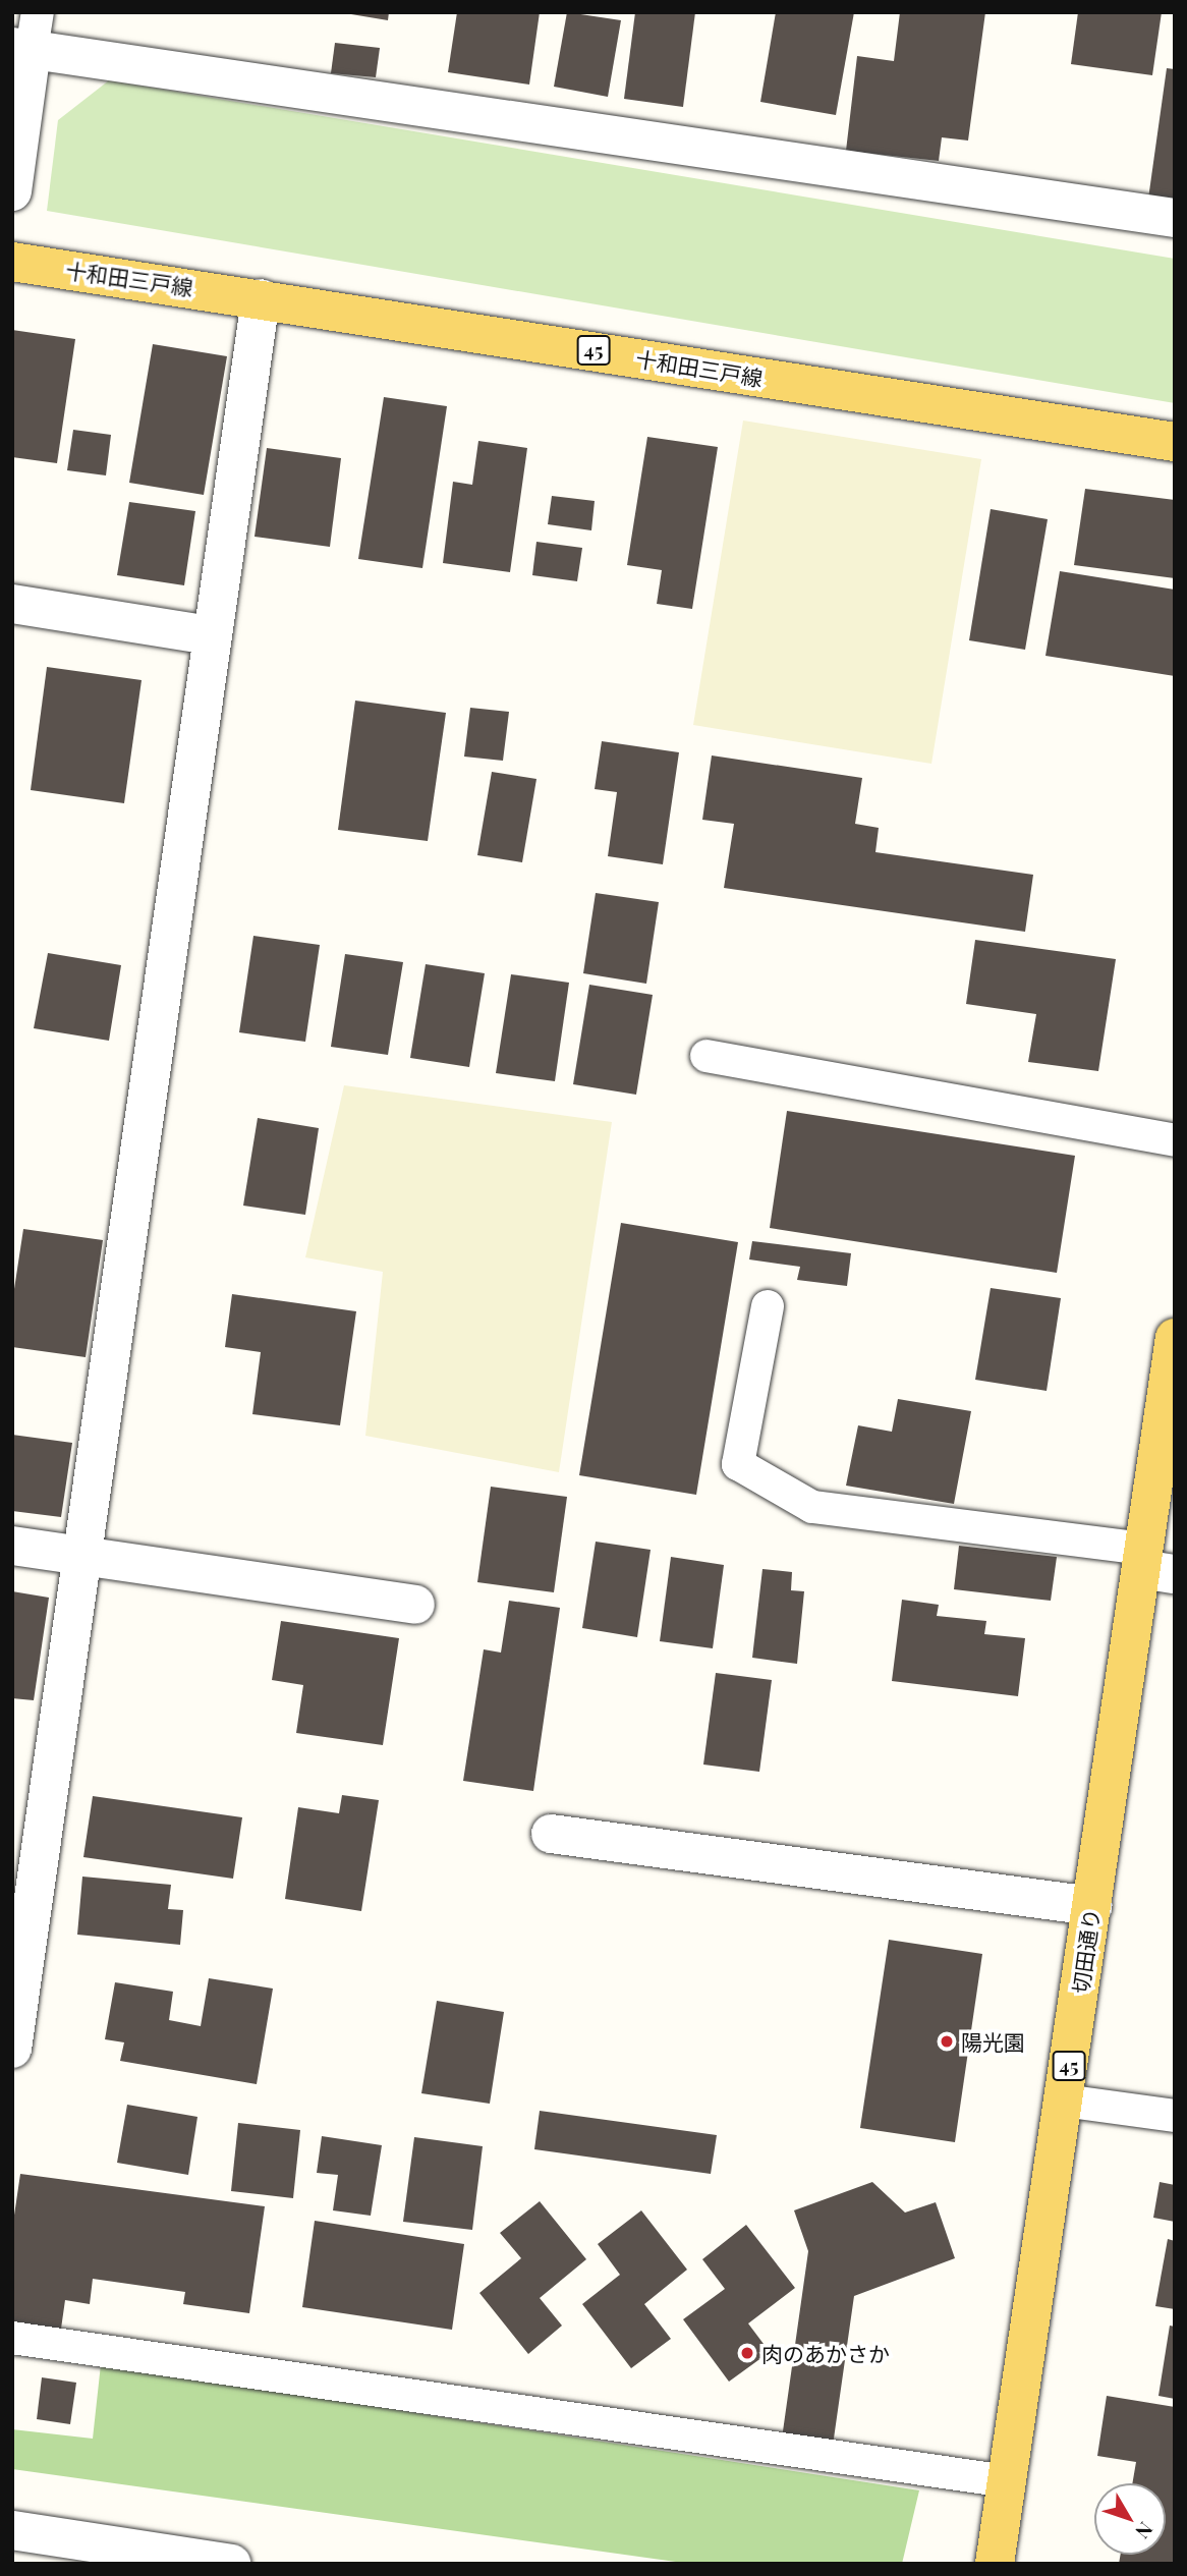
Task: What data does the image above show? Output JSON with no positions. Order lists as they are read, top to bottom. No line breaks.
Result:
{"streets":{"main road":["十和田三戸線","45","切田通り"]},"places":["陽光園","肉のあかさか"],"north":"bottom right"}
